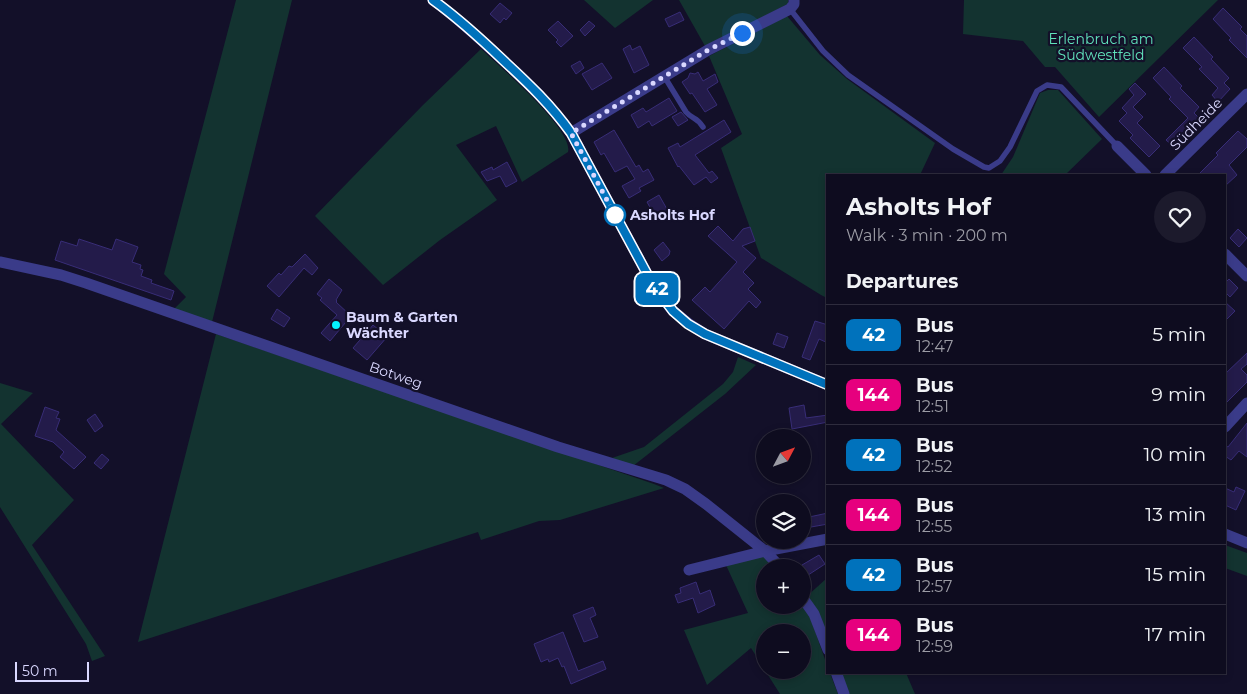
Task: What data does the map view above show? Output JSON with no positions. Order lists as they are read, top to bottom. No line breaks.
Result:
{"streets":{"street":["Südheide","Botweg"]},"parks":["Erlenbruch am Südwestfeld"],"places":["Asholts Hof","Baum & Garten Wächter"],"lines":["bus line 42"],"scale_bar":"50 m","north":"top right","page":{"on_map":"42","heading":[["Asholts Hof","Walk · 3 min · 200 m"],"Departures"],"list":[{"mark":"42","name":"Bus","note":"12:47","value":"5 min"},{"mark":"144","name":"Bus","note":"12:51","value":"9 min"},{"mark":"42","name":"Bus","note":"12:52","value":"10 min"},{"mark":"144","name":"Bus","note":"12:55","value":"13 min"},{"mark":"42","name":"Bus","note":"12:57","value":"15 min"},{"mark":"144","name":"Bus","note":"12:59","value":"17 min"}],"map_buttons":["+","−"],"scale":"50 m"}}
